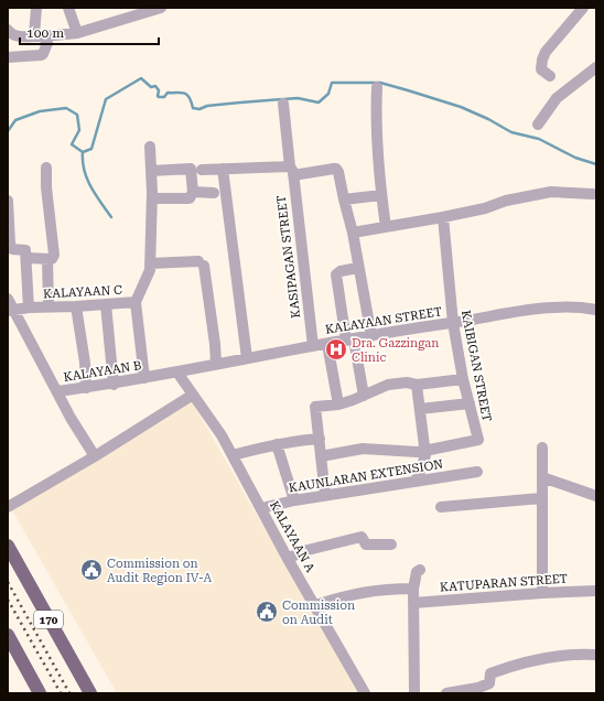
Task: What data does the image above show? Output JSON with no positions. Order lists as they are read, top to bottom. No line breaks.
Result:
{"streets":{"main road":["170"],"street":["KASIPAGAN STREET","KALAYAAN C","KALAYAAN STREET","KAIBIGAN STREET","KALAYAAN B","KAUNLARAN EXTENSION","KALAYAAN A","KATUPARAN STREET"]},"crossings":[["KASIPAGAN STREET","KALAYAAN STREET"],["KALAYAAN C","KALAYAAN B"],["KALAYAAN STREET","KAIBIGAN STREET"],["KALAYAAN STREET","KALAYAAN B"],["KALAYAAN STREET","KALAYAAN A"],["KALAYAAN B","KALAYAAN A"],["KAUNLARAN EXTENSION","KALAYAAN A"]],"places":{"hospital":["Dra. Gazzingan Clinic"],"public building":["Commission on Audit Region IV-A","Commission on Audit"]},"scale_bar":"100 m"}
